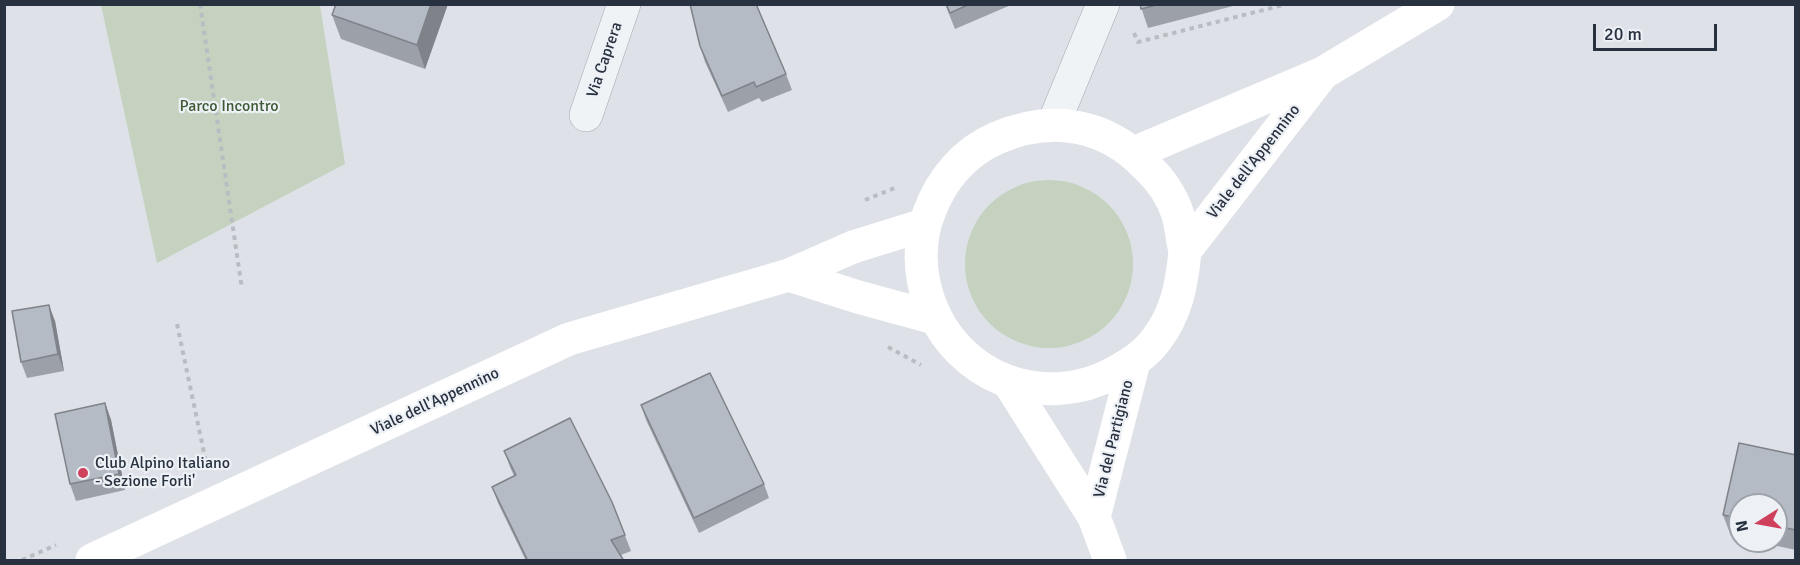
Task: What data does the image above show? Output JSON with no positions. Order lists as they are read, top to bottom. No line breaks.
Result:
{"streets":{"main road":["Viale dell'Appennino","Via del Partigiano"],"street":["Via Caprera"]},"parks":["Parco Incontro"],"places":["Club Alpino Italiano - Sezione Forli'"],"scale_bar":"20 m","north":"left"}
